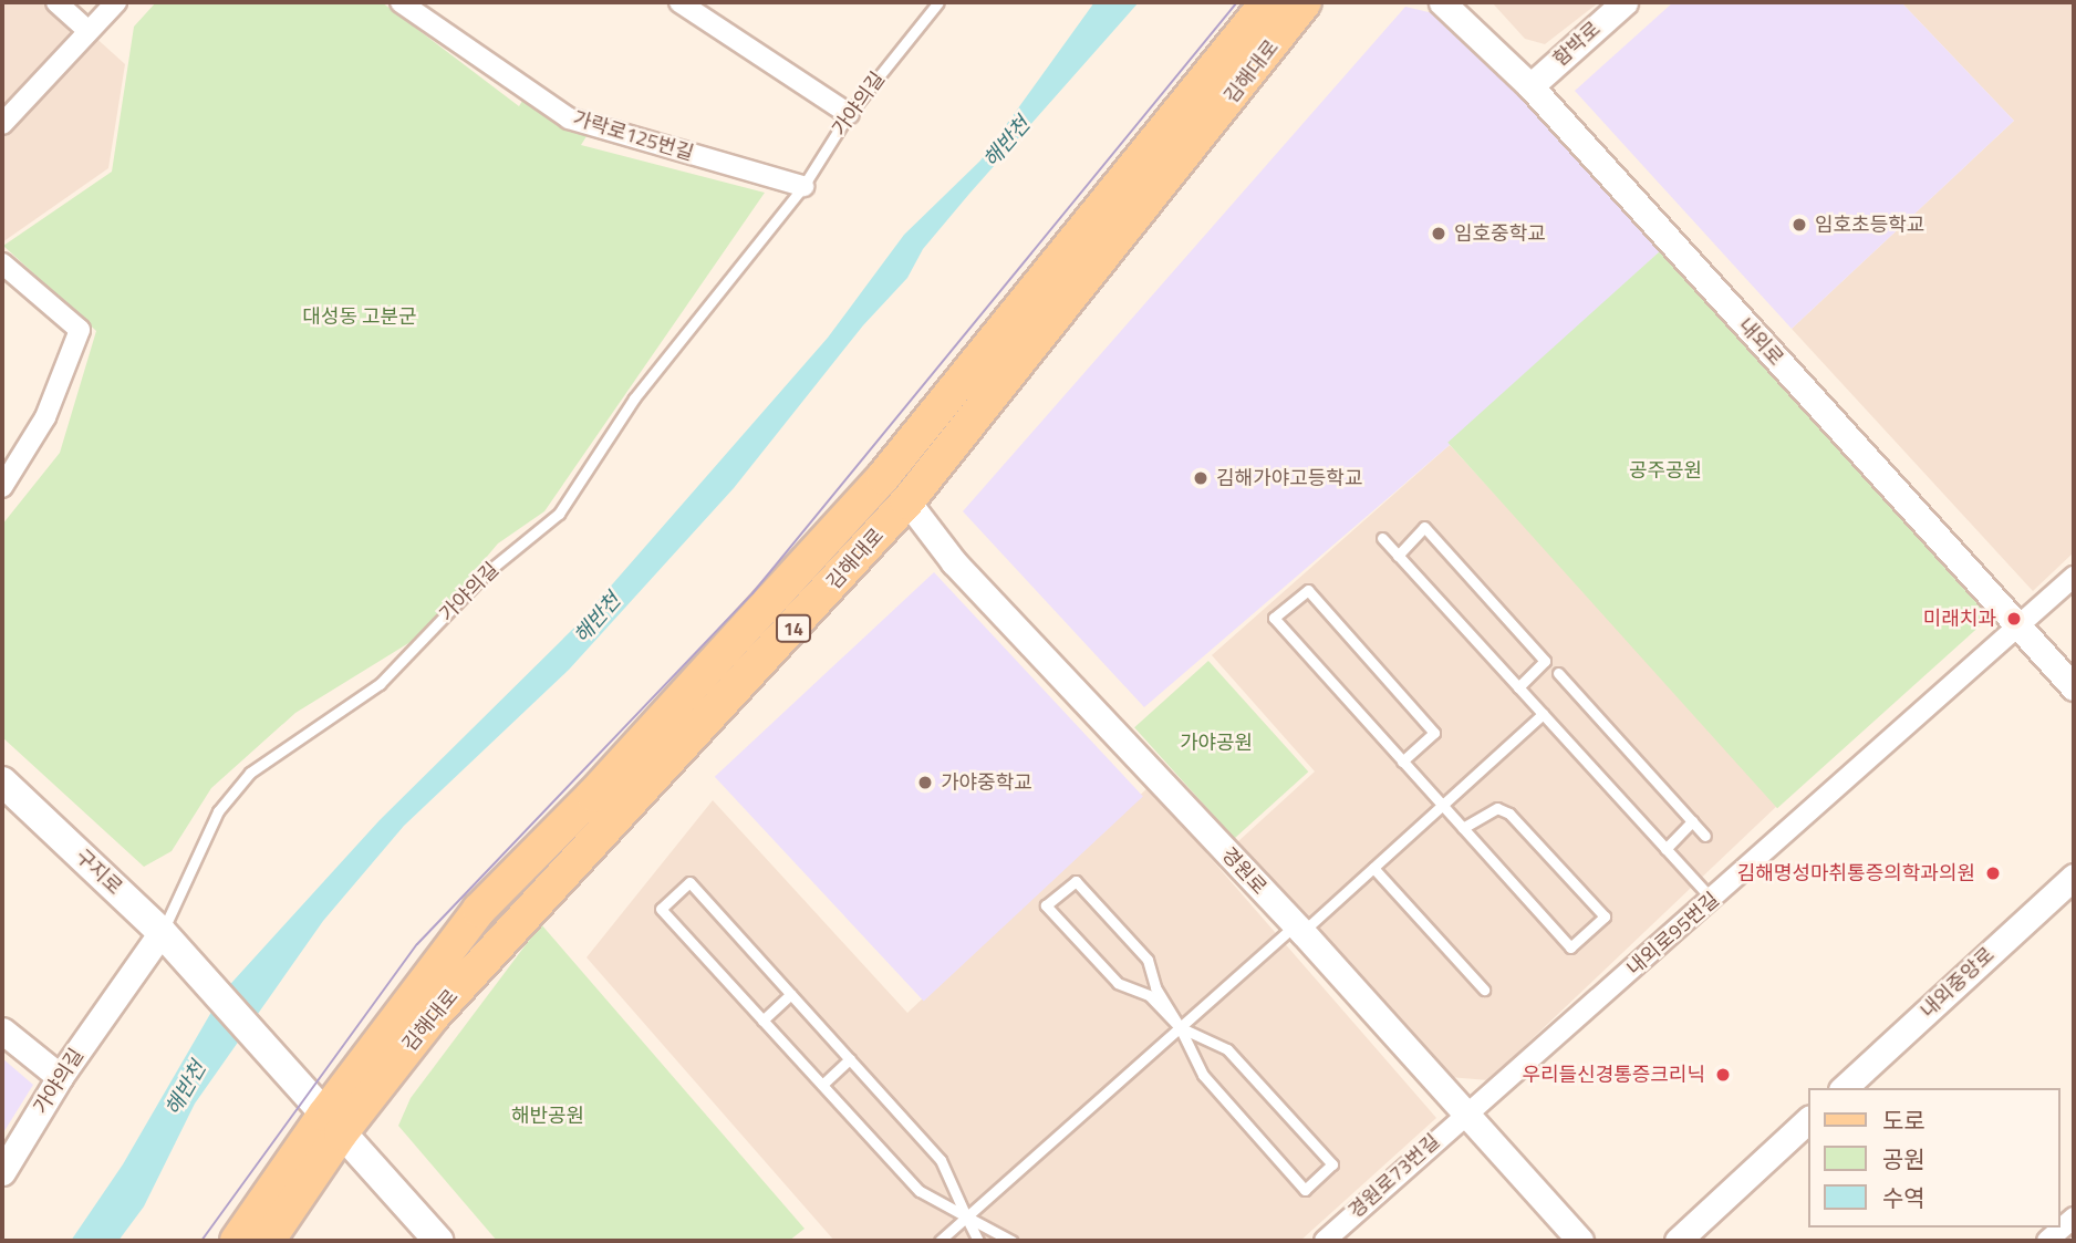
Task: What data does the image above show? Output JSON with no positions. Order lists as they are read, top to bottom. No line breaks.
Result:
{"streets":{"main road":["김해대로","14","구지로"],"street":["함박로","가야의길","가락로125번길","내외로","경원로","내외로95번길","내외중앙로","경원로73번길"]},"crossings":[["함박로","내외로"],["김해대로","경원로"],["김해대로","구지로"],["가야의길","가락로125번길"],["가야의길","구지로"],["내외로","내외로95번길"],["경원로","내외로95번길"],["경원로","경원로73번길"],["내외로95번길","경원로73번길"]],"water":["해반천"],"parks":["대성동 고분군","공주공원","가야공원","해반공원"],"places":["임호초등학교","임호중학교","김해가야고등학교","미래치과","가야중학교","김해명성마취통증의학과의원","우리들신경통증크리닉"],"legend":["도로","공원","수역"]}
